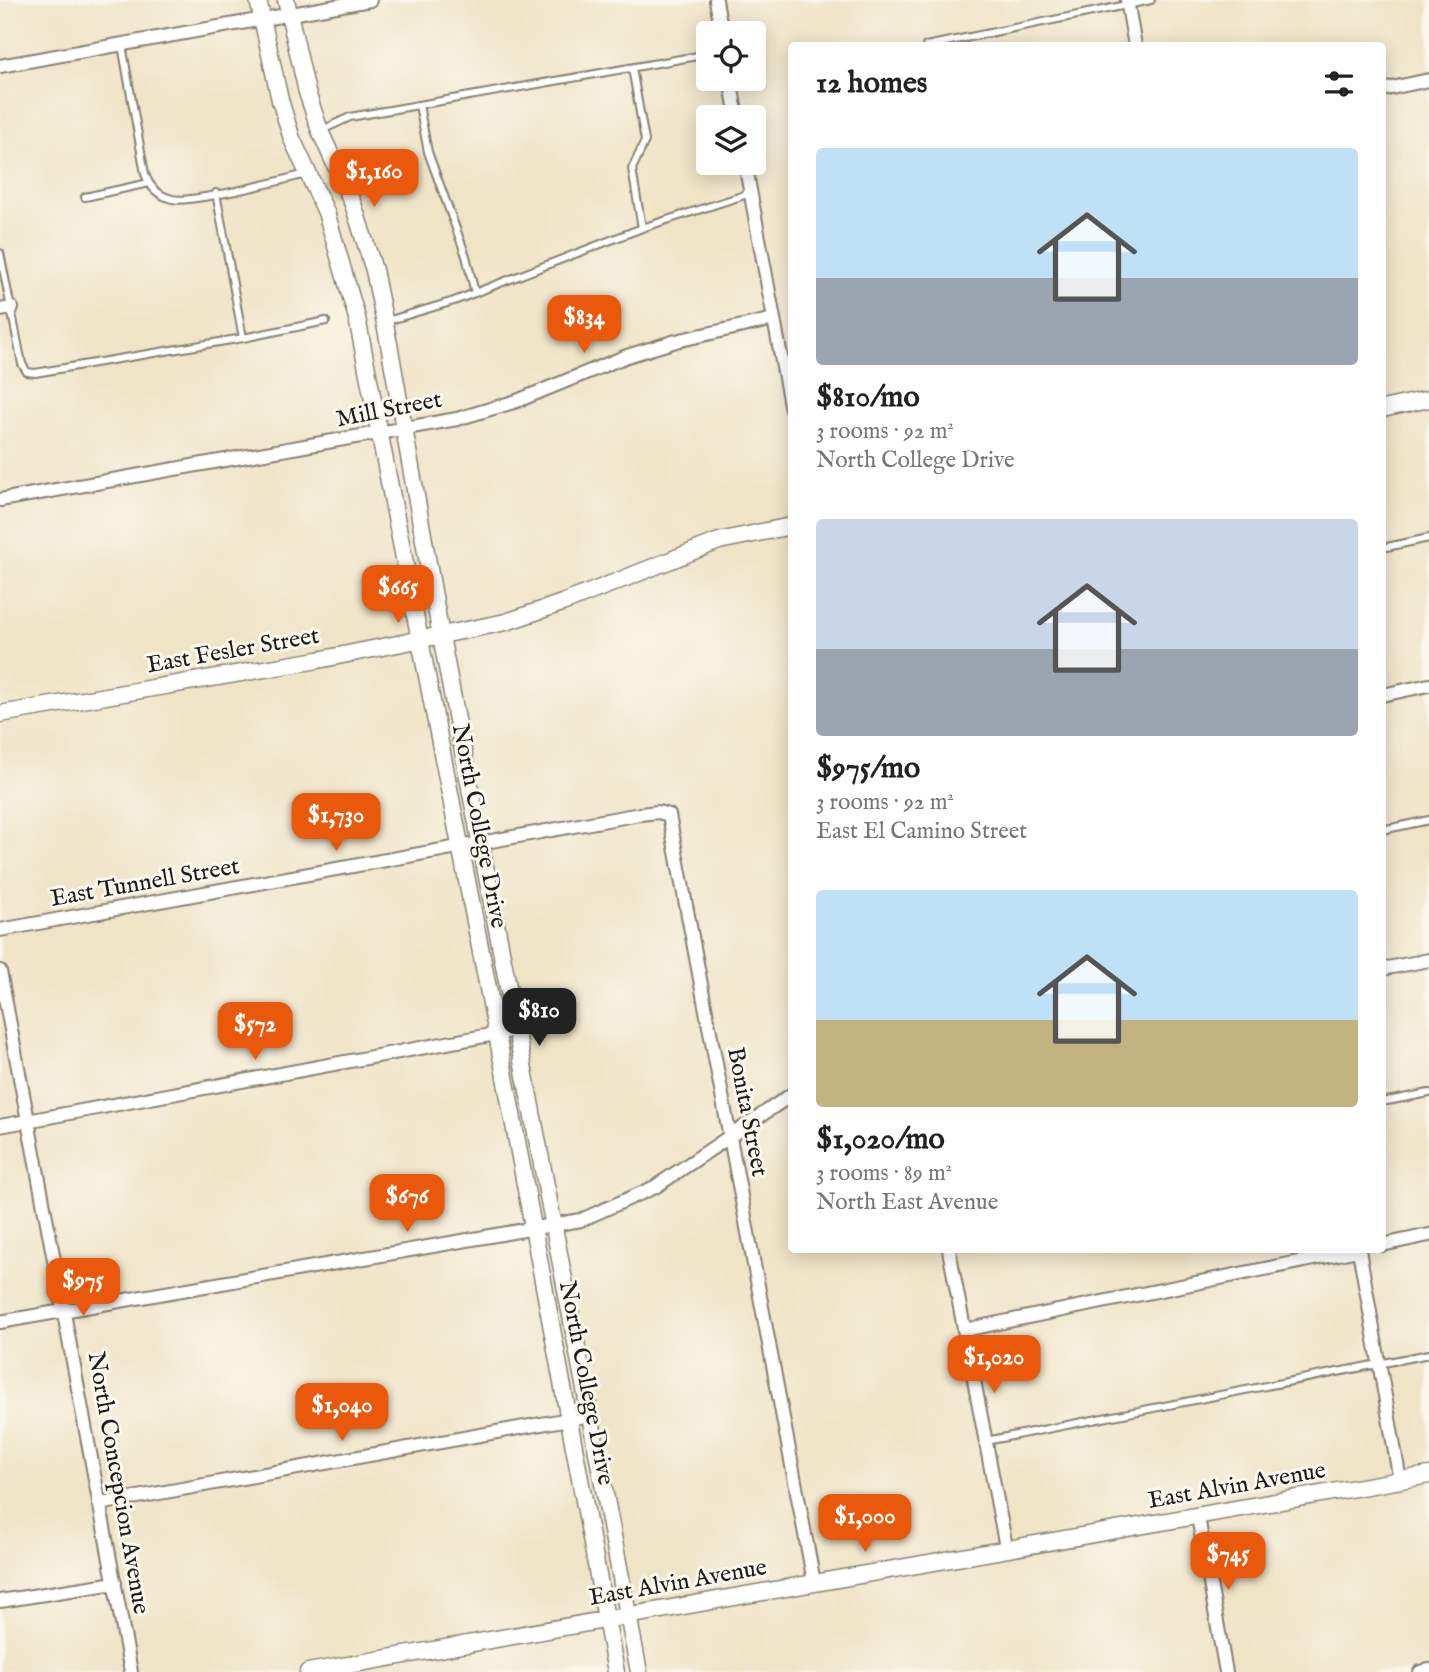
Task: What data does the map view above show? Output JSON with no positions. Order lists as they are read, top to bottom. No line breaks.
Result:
{"streets":{"street":["Mill Street","East Fesler Street","North College Drive","East Tunnell Street","Bonita Street","North Concepcion Avenue","East Alvin Avenue"]},"crossings":[["Mill Street","North College Drive"],["East Fesler Street","North College Drive"],["North College Drive","East Tunnell Street"],["North College Drive","East Alvin Avenue"],["East Tunnell Street","Bonita Street"],["Bonita Street","East Alvin Avenue"]],"page":{"heading":"12 homes","list":[{"name":"$810/mo","note":"3 rooms · 92 m² · North College Drive"},{"name":"$975/mo","note":"3 rooms · 92 m² · East El Camino Street"},{"name":"$1,020/mo","note":"3 rooms · 89 m² · North East Avenue"}],"price":["$1,160","$834","$665","$1,730","$810","$572","$676","$975","$1,020","$1,040","$1,000","$745"]}}
